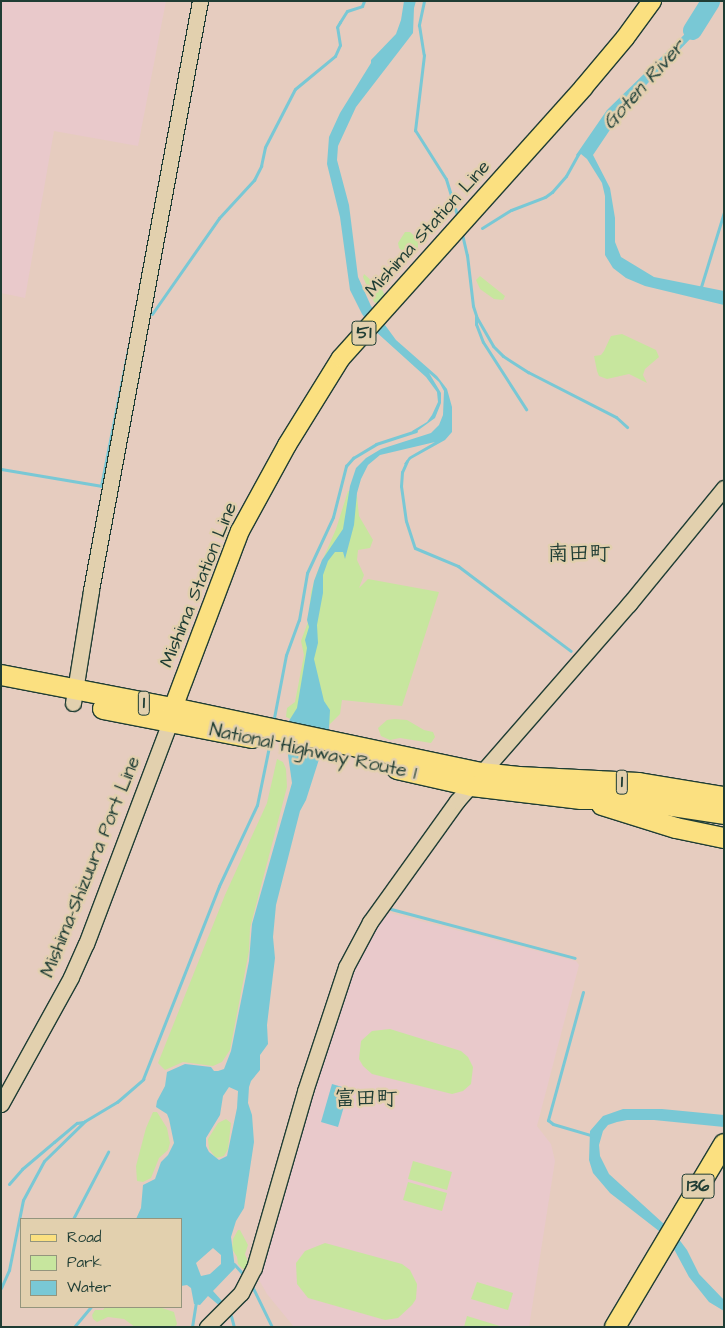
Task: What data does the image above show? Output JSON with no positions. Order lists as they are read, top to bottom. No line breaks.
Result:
{"streets":{"highway":["1","National Highway Route 1","136"],"main road":["Mishima Station Line","51"],"street":["Mishima-Shizuura Port Line"]},"crossings":[["Mishima Station Line","National Highway Route 1"],["Mishima Station Line","Mishima-Shizuura Port Line"],["1","National Highway Route 1"],["National Highway Route 1","Mishima-Shizuura Port Line"]],"districts":["南田町","富田町"],"water":["Goten River"],"legend":["Road","Park","Water"]}
